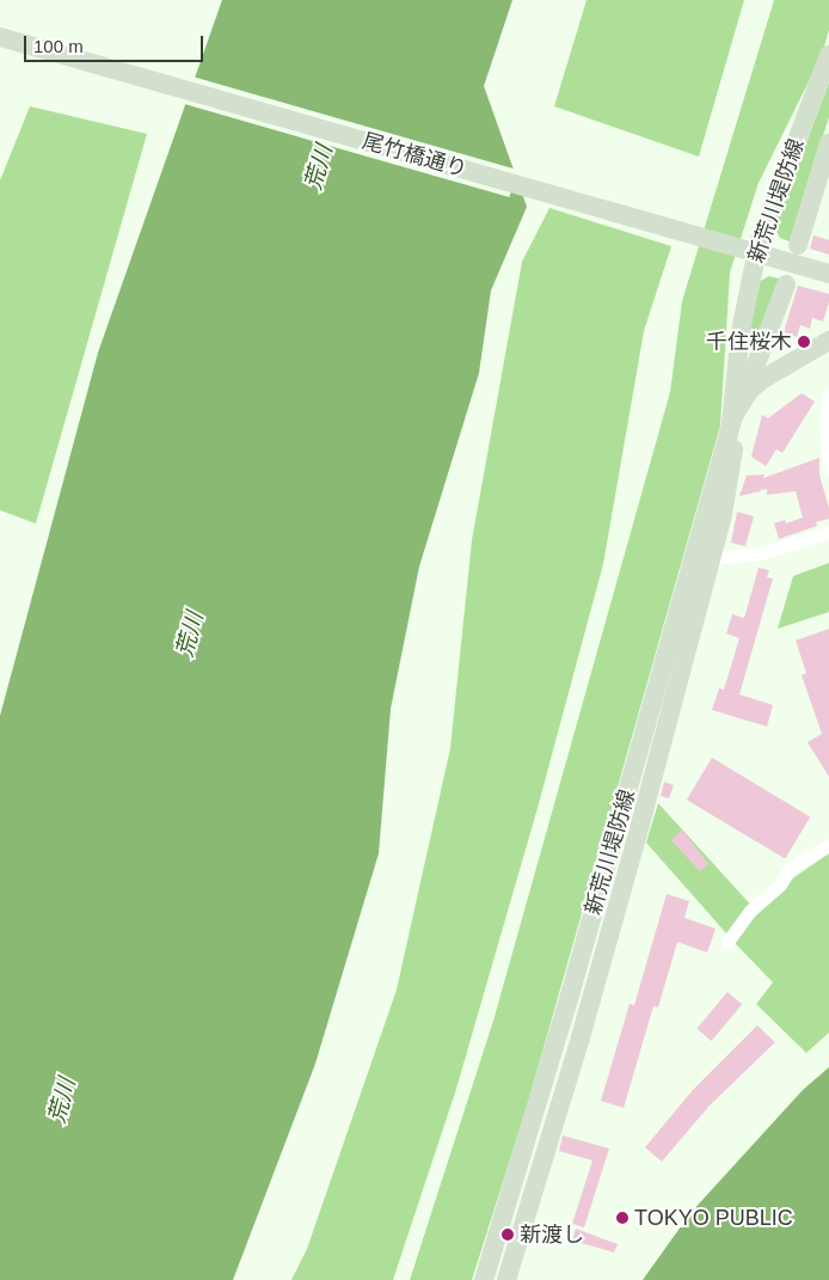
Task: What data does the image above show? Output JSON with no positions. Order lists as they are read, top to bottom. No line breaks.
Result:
{"streets":{"main road":["尾竹橋通り","新荒川堤防線"]},"crossings":[["尾竹橋通り","新荒川堤防線"]],"water":["荒川"],"places":["千住桜木","TOKYO PUBLIC","新渡し"],"scale_bar":"100 m"}
